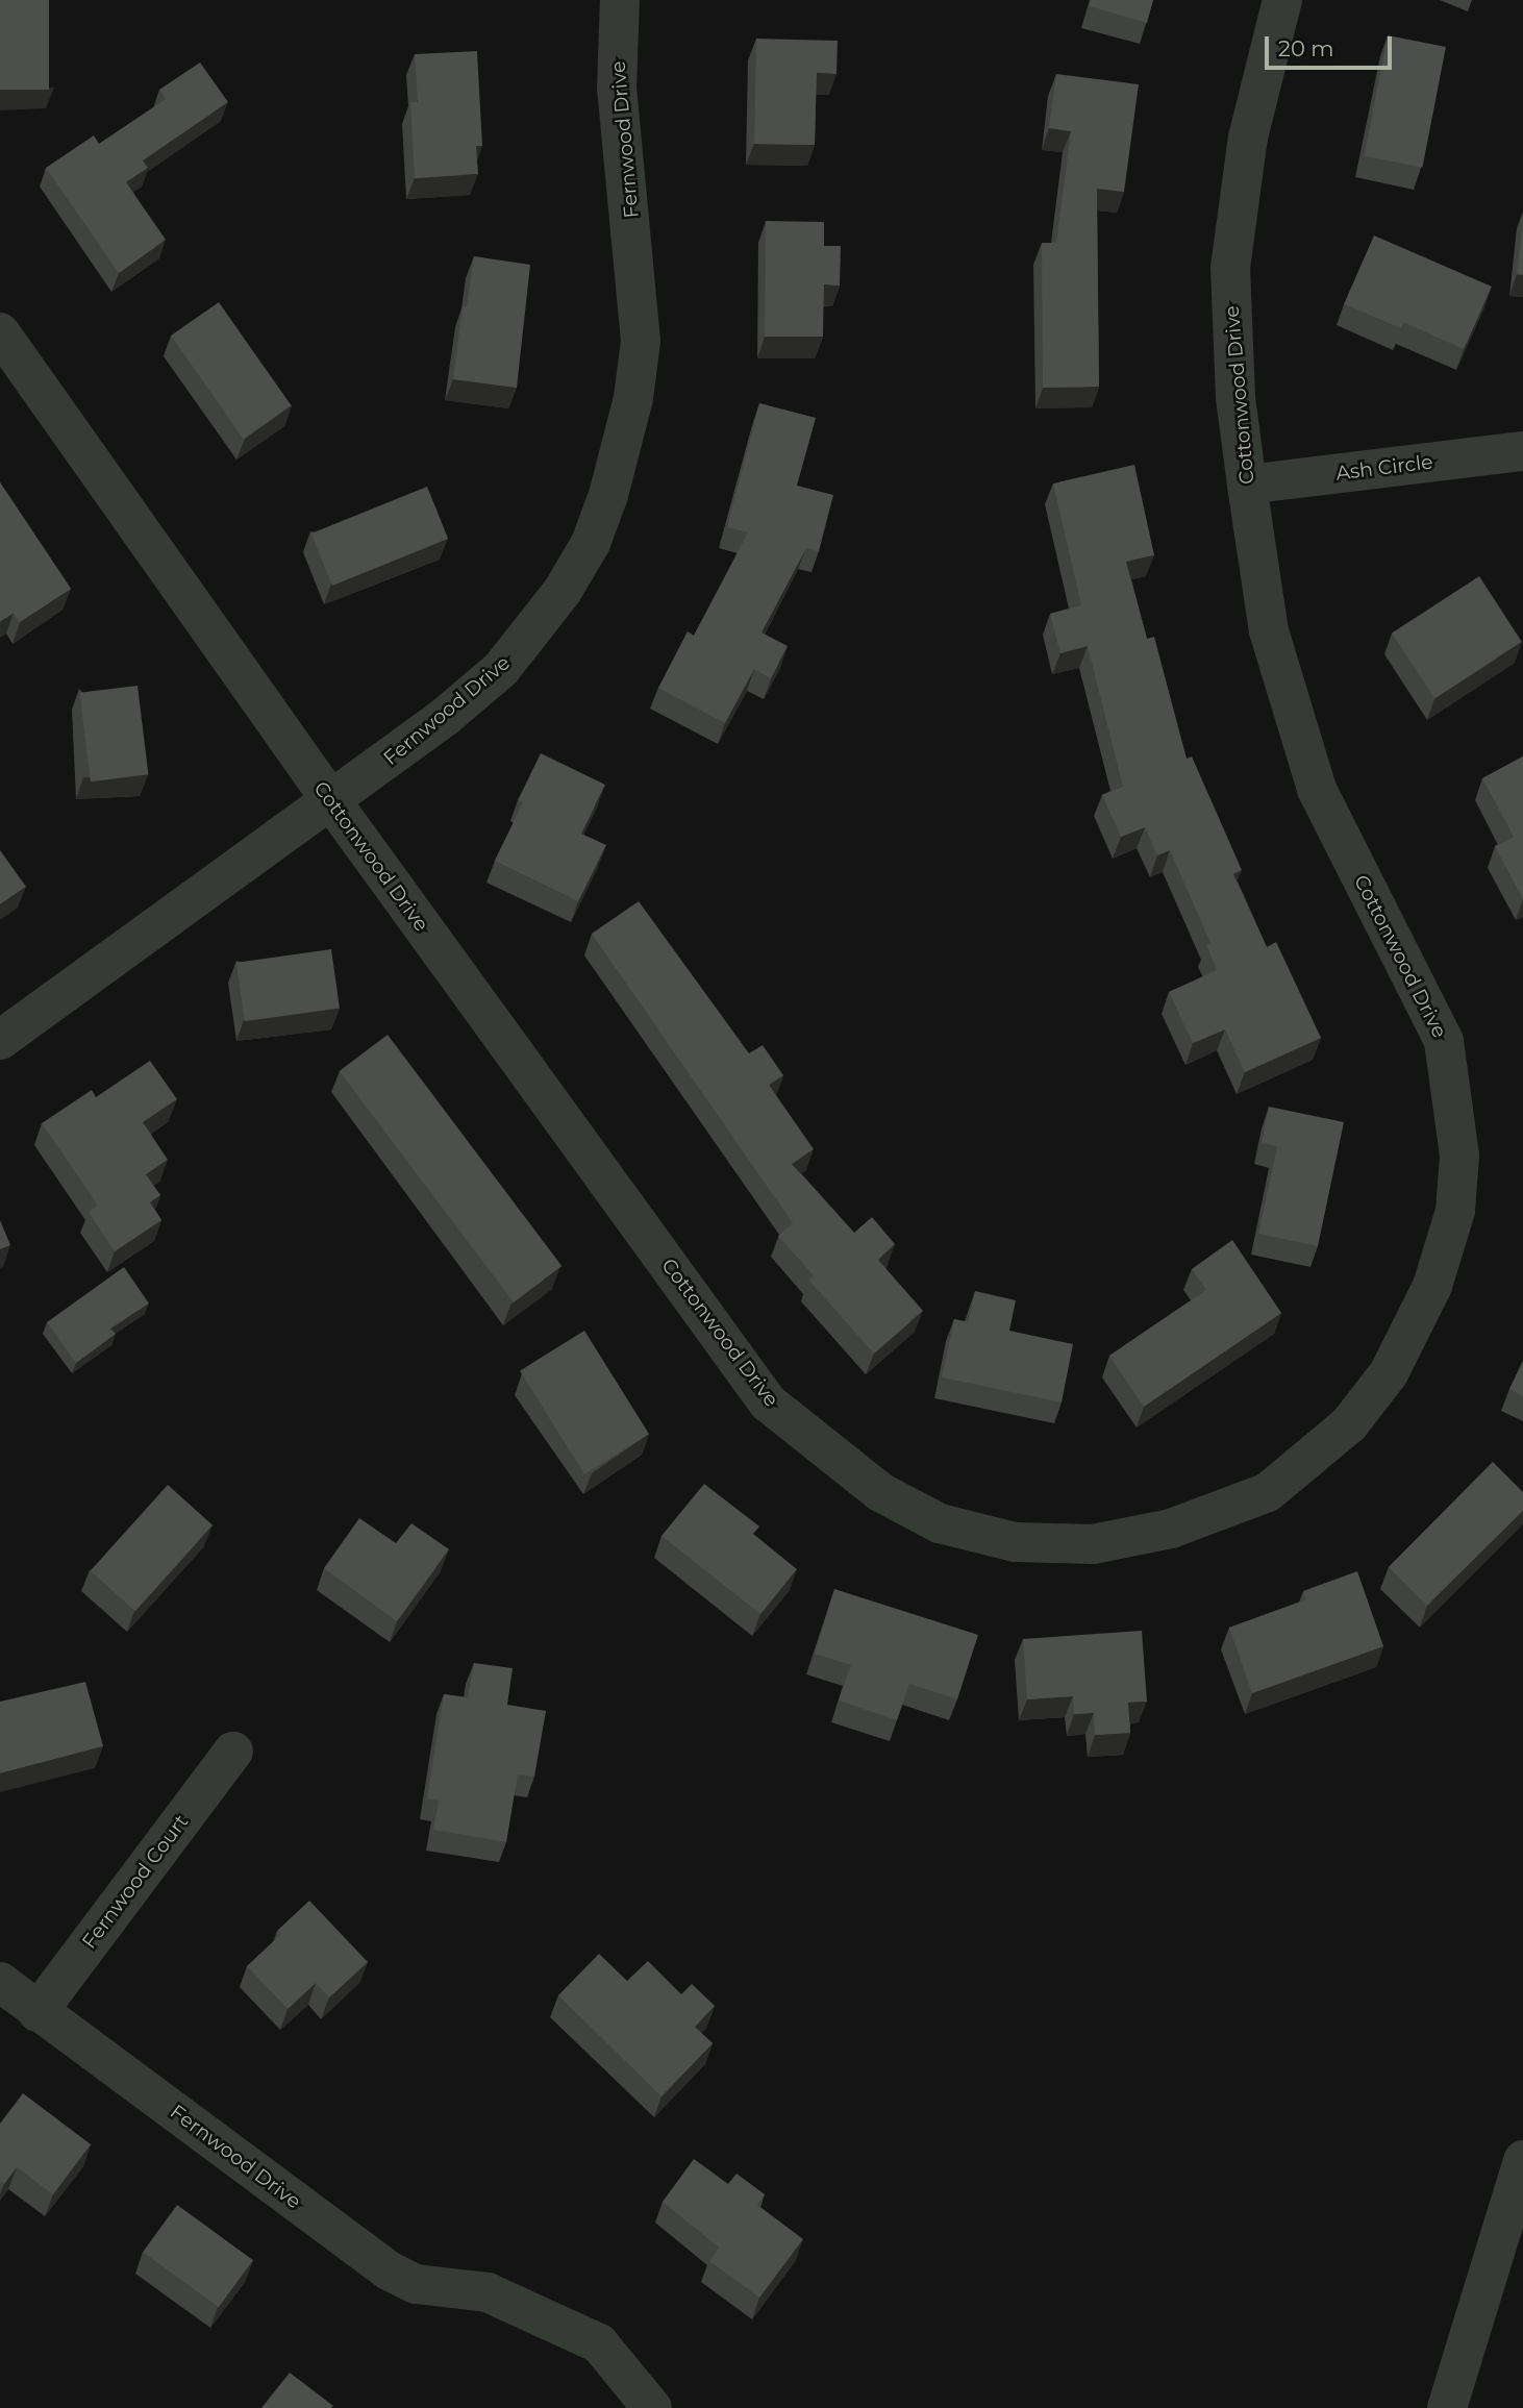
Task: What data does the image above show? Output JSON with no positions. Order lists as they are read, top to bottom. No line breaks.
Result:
{"streets":{"street":["Fernwood Drive","Cottonwood Drive","Ash Circle","Fernwood Court"]},"crossings":[["Fernwood Drive","Cottonwood Drive"],["Fernwood Drive","Fernwood Court"],["Cottonwood Drive","Ash Circle"]],"scale_bar":"20 m"}
